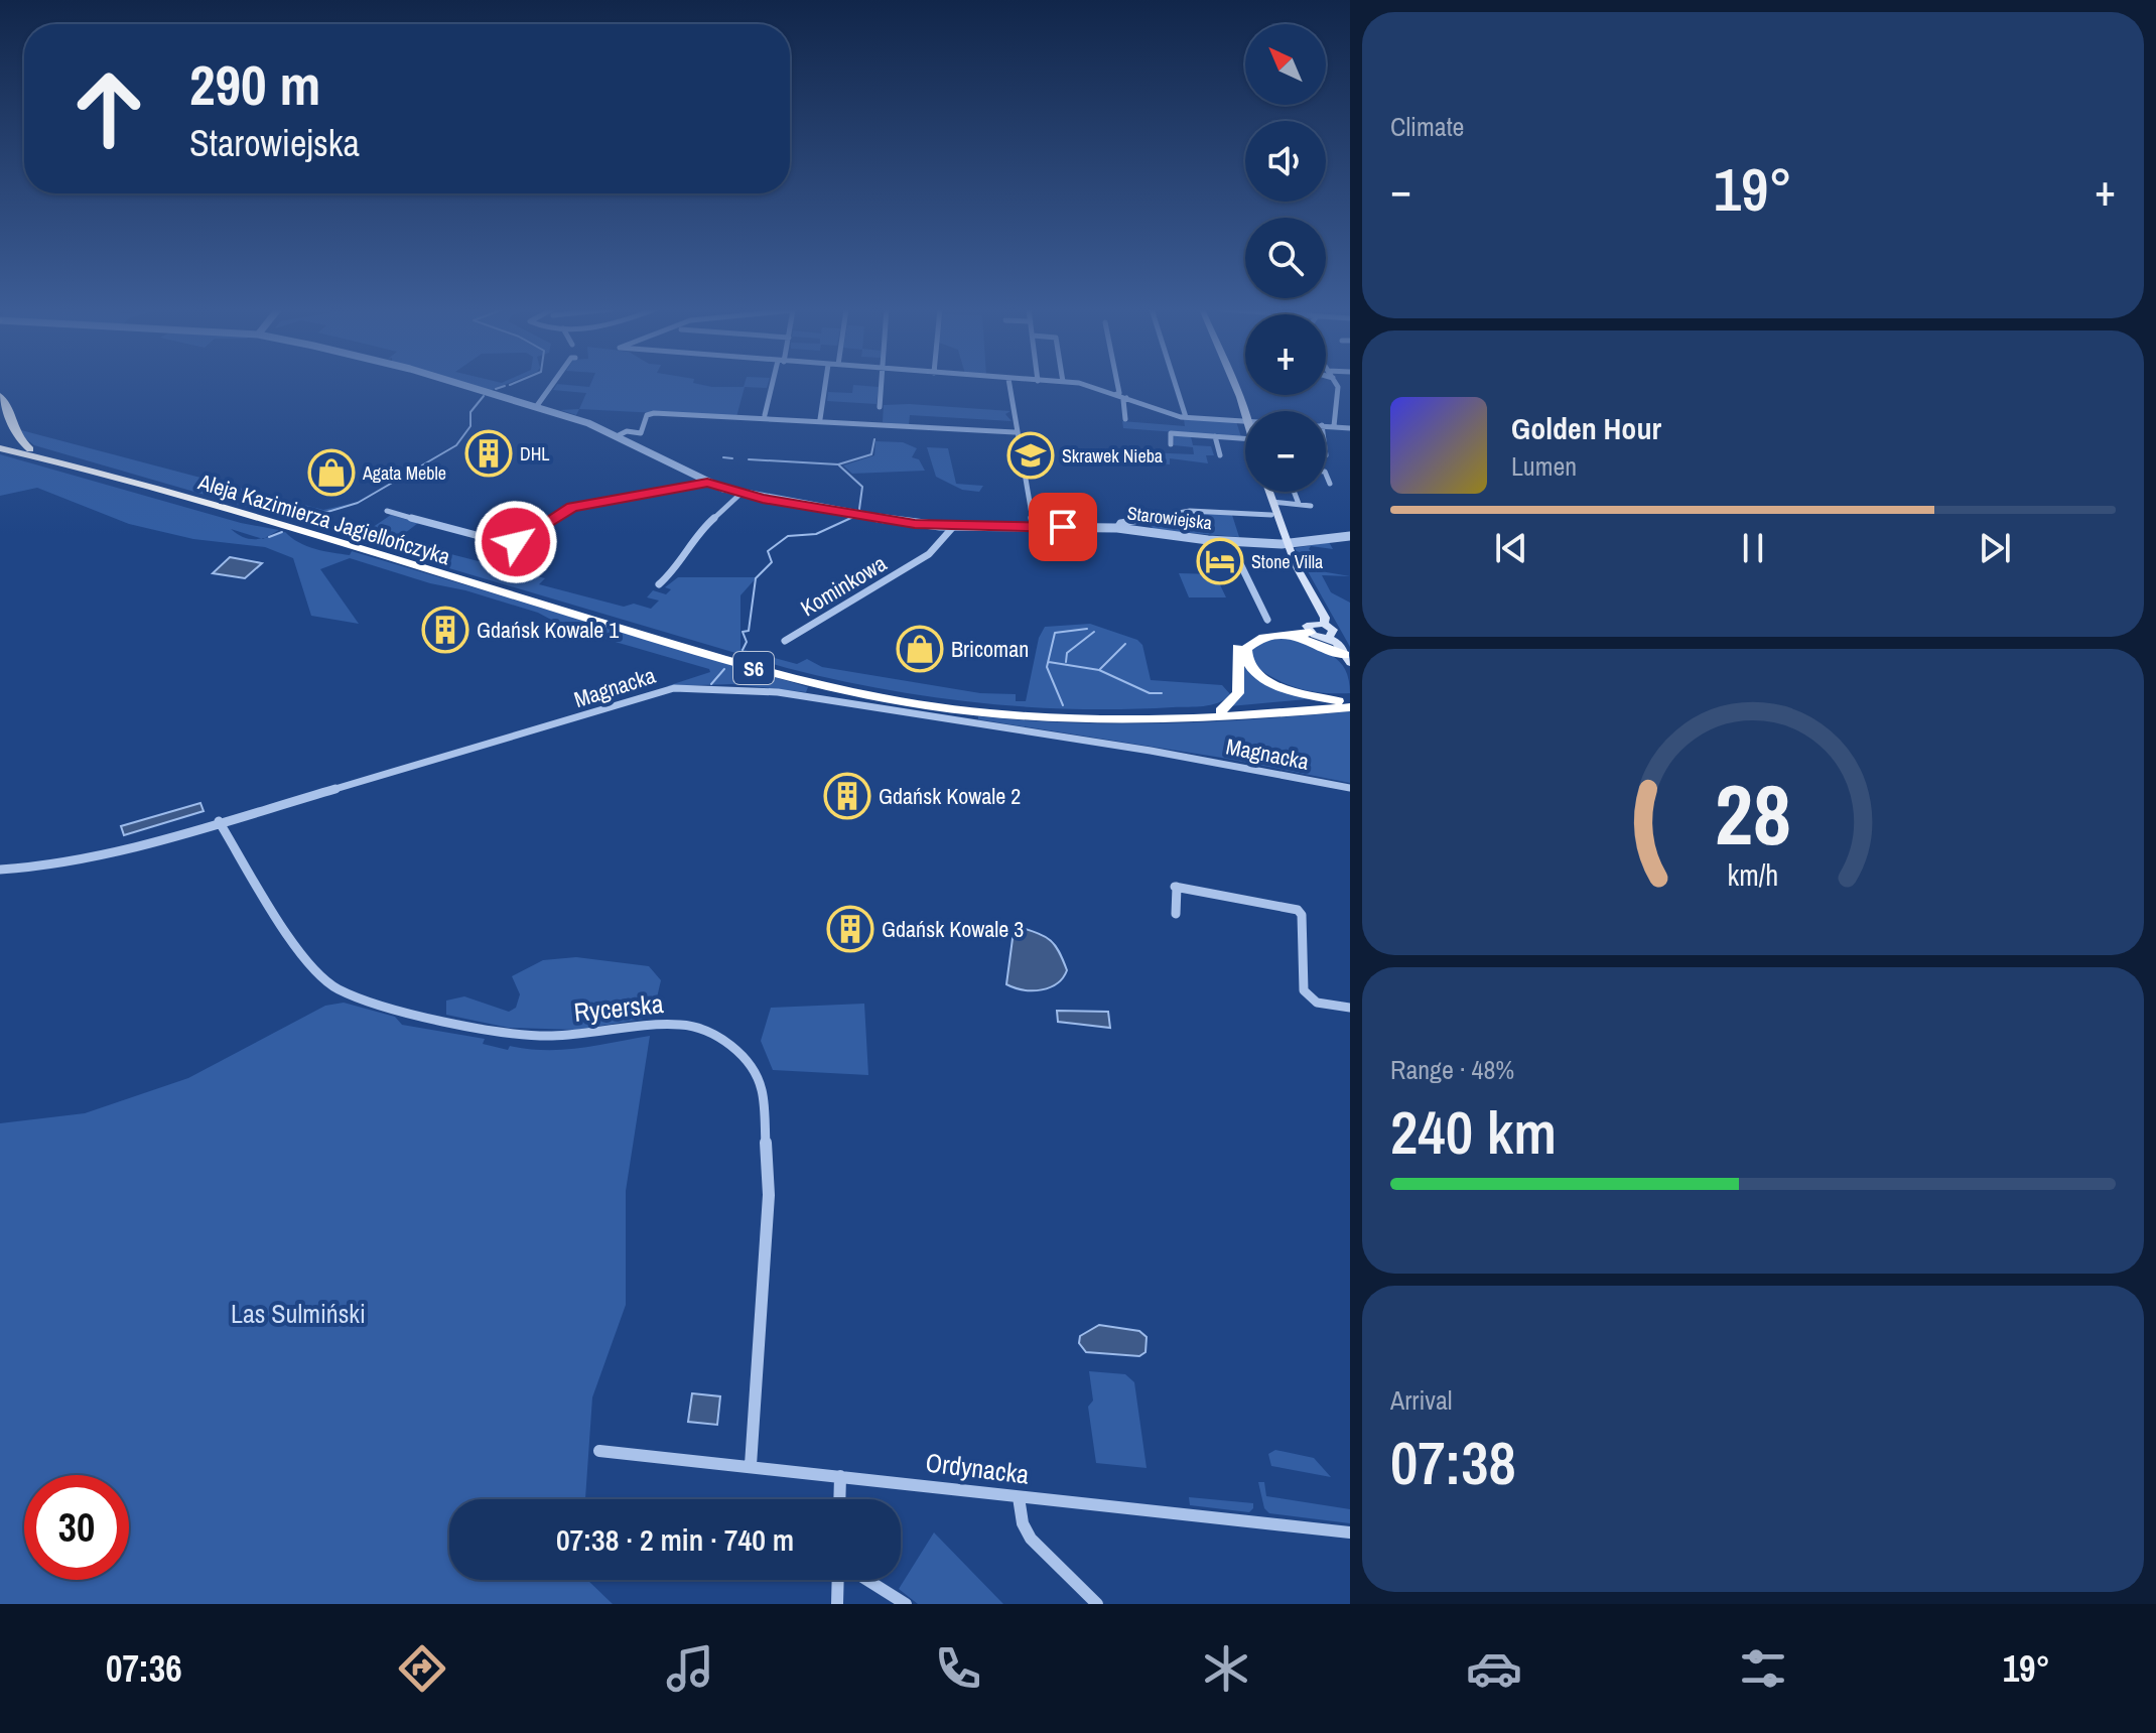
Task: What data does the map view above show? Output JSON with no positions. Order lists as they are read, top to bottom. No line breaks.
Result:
{"streets":{"highway":["Aleja Kazimierza Jagiellończyka","S6"],"street":["Starowiejska","Kominkowa","Magnacka","Rycerska","Ordynacka"]},"crossings":[["Starowiejska","Kominkowa"],["Magnacka","Rycerska"],["Rycerska","Ordynacka"]],"parks":["Las Sulmiński"],"places":{"building":["DHL","Gdańsk Kowale 1","Gdańsk Kowale 2","Gdańsk Kowale 3"],"school or university":["Skrawek Nieba"],"shop":["Agata Meble","Bricoman"],"hotel":["Stone Villa"]},"north":"top left","page":{"tile":["Climate",["Range · 48%","240 km"],["Arrival","07:38"]],"map_buttons":["+","−"],"turn":["290 m","Starowiejska"],"heat":["−","19°","+"],"song":["Golden Hour","Lumen"],"limit":"30","trip":"07:38 · 2 min · 740 m","tabs":["07:36","19°"],"gauge":["28","km/h"]}}
